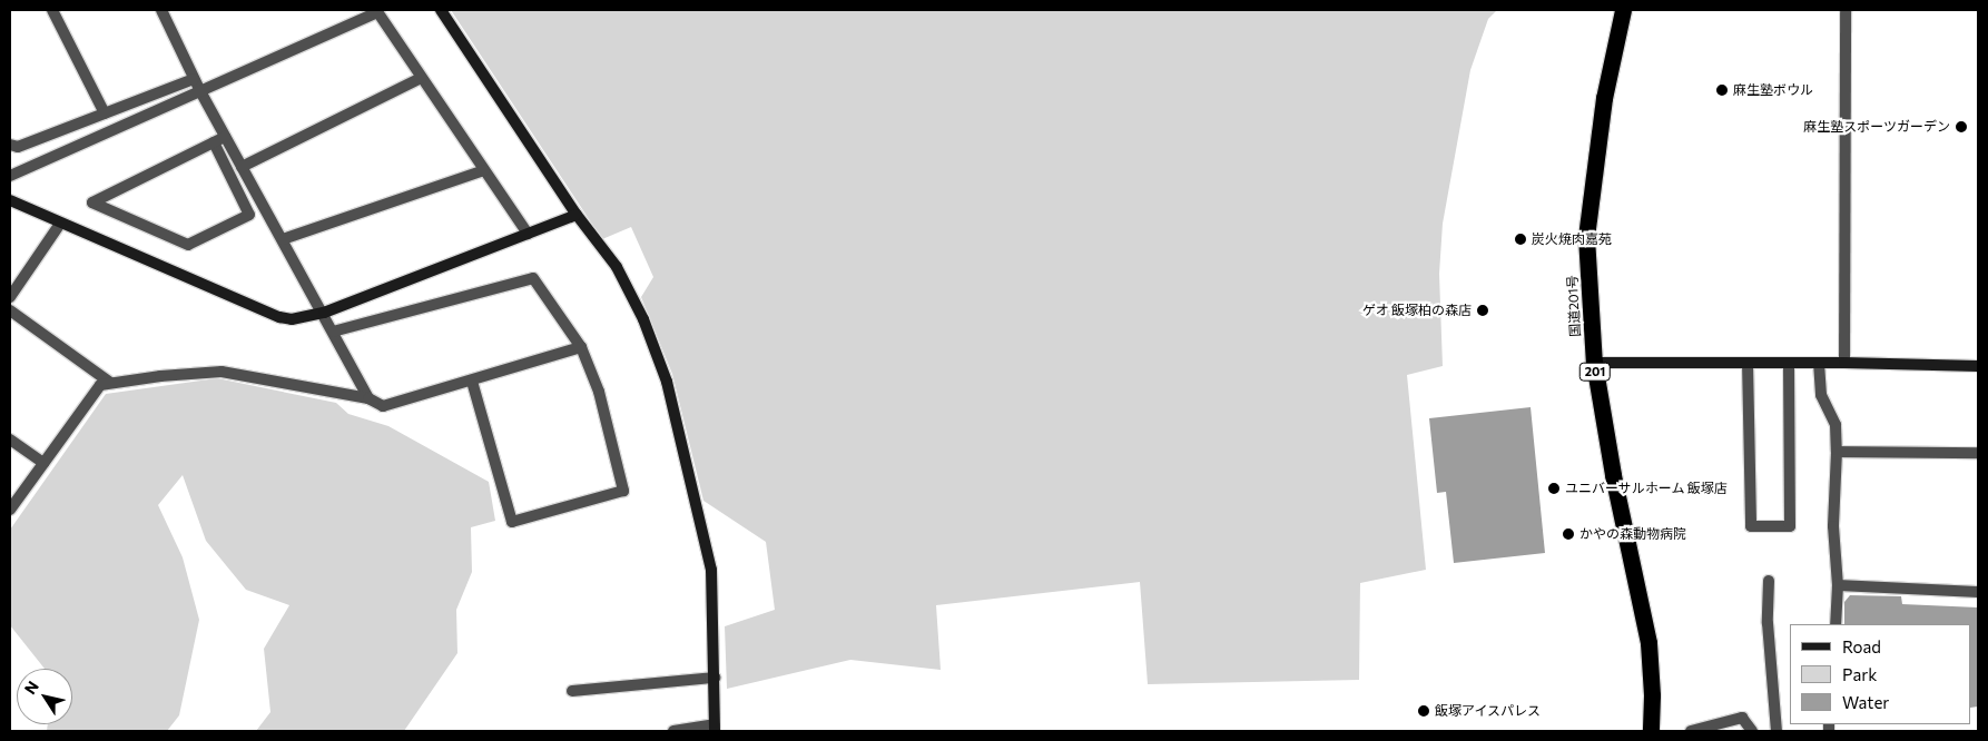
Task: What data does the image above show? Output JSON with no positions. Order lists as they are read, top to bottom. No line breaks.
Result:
{"streets":{"highway":["国道201号","201"]},"places":["麻生塾ボウル","麻生塾スポーツガーデン","炭火焼肉嘉苑","ゲオ 飯塚柏の森店","ユニバーサルホーム 飯塚店","かやの森動物病院","飯塚アイスパレス"],"legend":["Road","Park","Water"],"north":"top left"}
